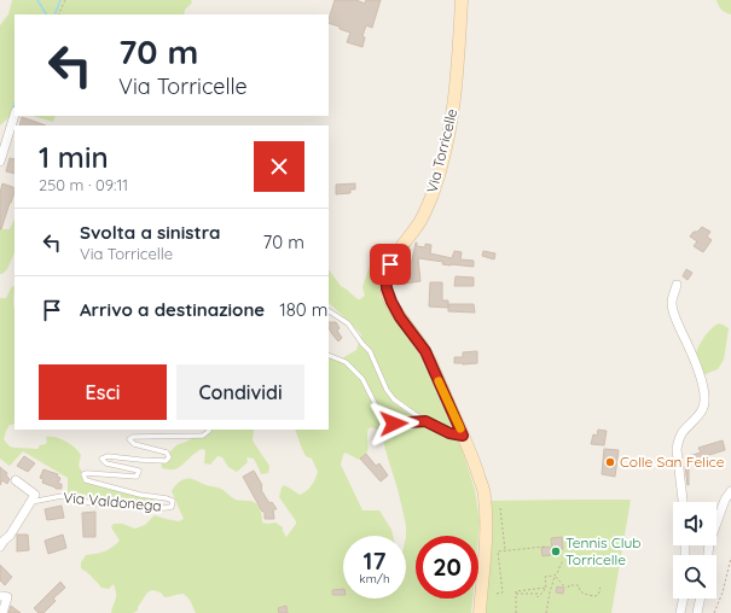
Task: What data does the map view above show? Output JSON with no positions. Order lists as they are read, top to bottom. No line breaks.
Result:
{"streets":{"street":["Via Torricelle"],"lane":["Via Valdonega"]},"places":["Colle San Felice","Tennis Club Torricelle"],"page":{"turn":["70 m","Via Torricelle"],"heading":["1 min","250 m · 09:11"],"list":[{"name":"Svolta a sinistra","note":"Via Torricelle","value":"70 m"},{"name":"Arrivo a destinazione","value":"180 m"}],"buttons":["Esci","Condividi"],"speed":"17 km/h","limit":"20"}}
